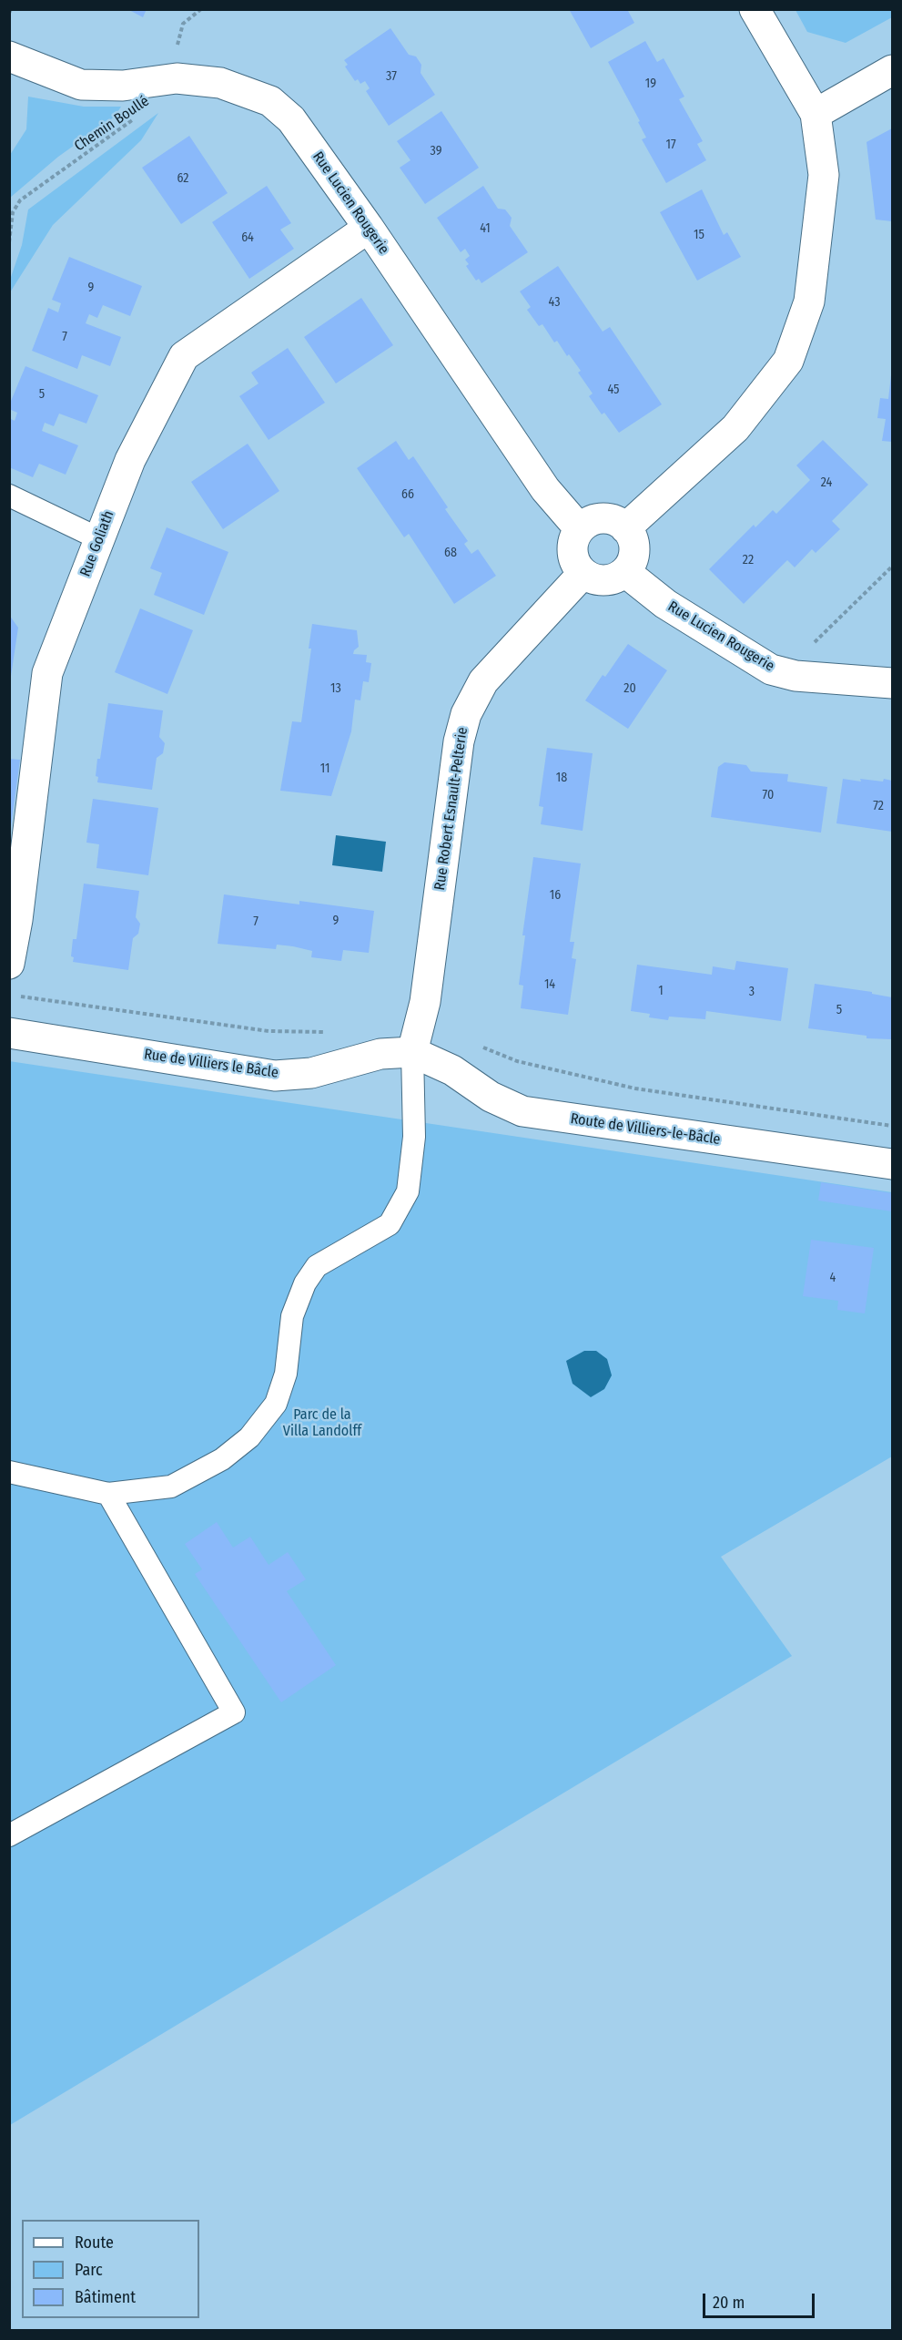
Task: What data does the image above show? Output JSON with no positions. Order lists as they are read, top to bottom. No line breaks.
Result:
{"streets":{"street":["Rue Lucien Rougerie","Rue Goliath","Rue Robert Esnault-Pelterie","Rue de Villiers le Bâcle","Route de Villiers-le-Bâcle"],"path":["Chemin Boullé"]},"crossings":[["Rue Lucien Rougerie","Rue Goliath"],["Rue Lucien Rougerie","Rue Robert Esnault-Pelterie"],["Rue Robert Esnault-Pelterie","Rue de Villiers le Bâcle"],["Rue Robert Esnault-Pelterie","Route de Villiers-le-Bâcle"],["Rue de Villiers le Bâcle","Route de Villiers-le-Bâcle"]],"parks":["Parc de la Villa Landolff"],"house_numbers":["37","19","17","39","62","41","15","64","9","43","7","45","5","24","66","68","22","13","20","11","18","70","72","16","9","7","14","1","3","5","4"],"legend":["Route","Parc","Bâtiment"],"scale_bar":"20 m"}
